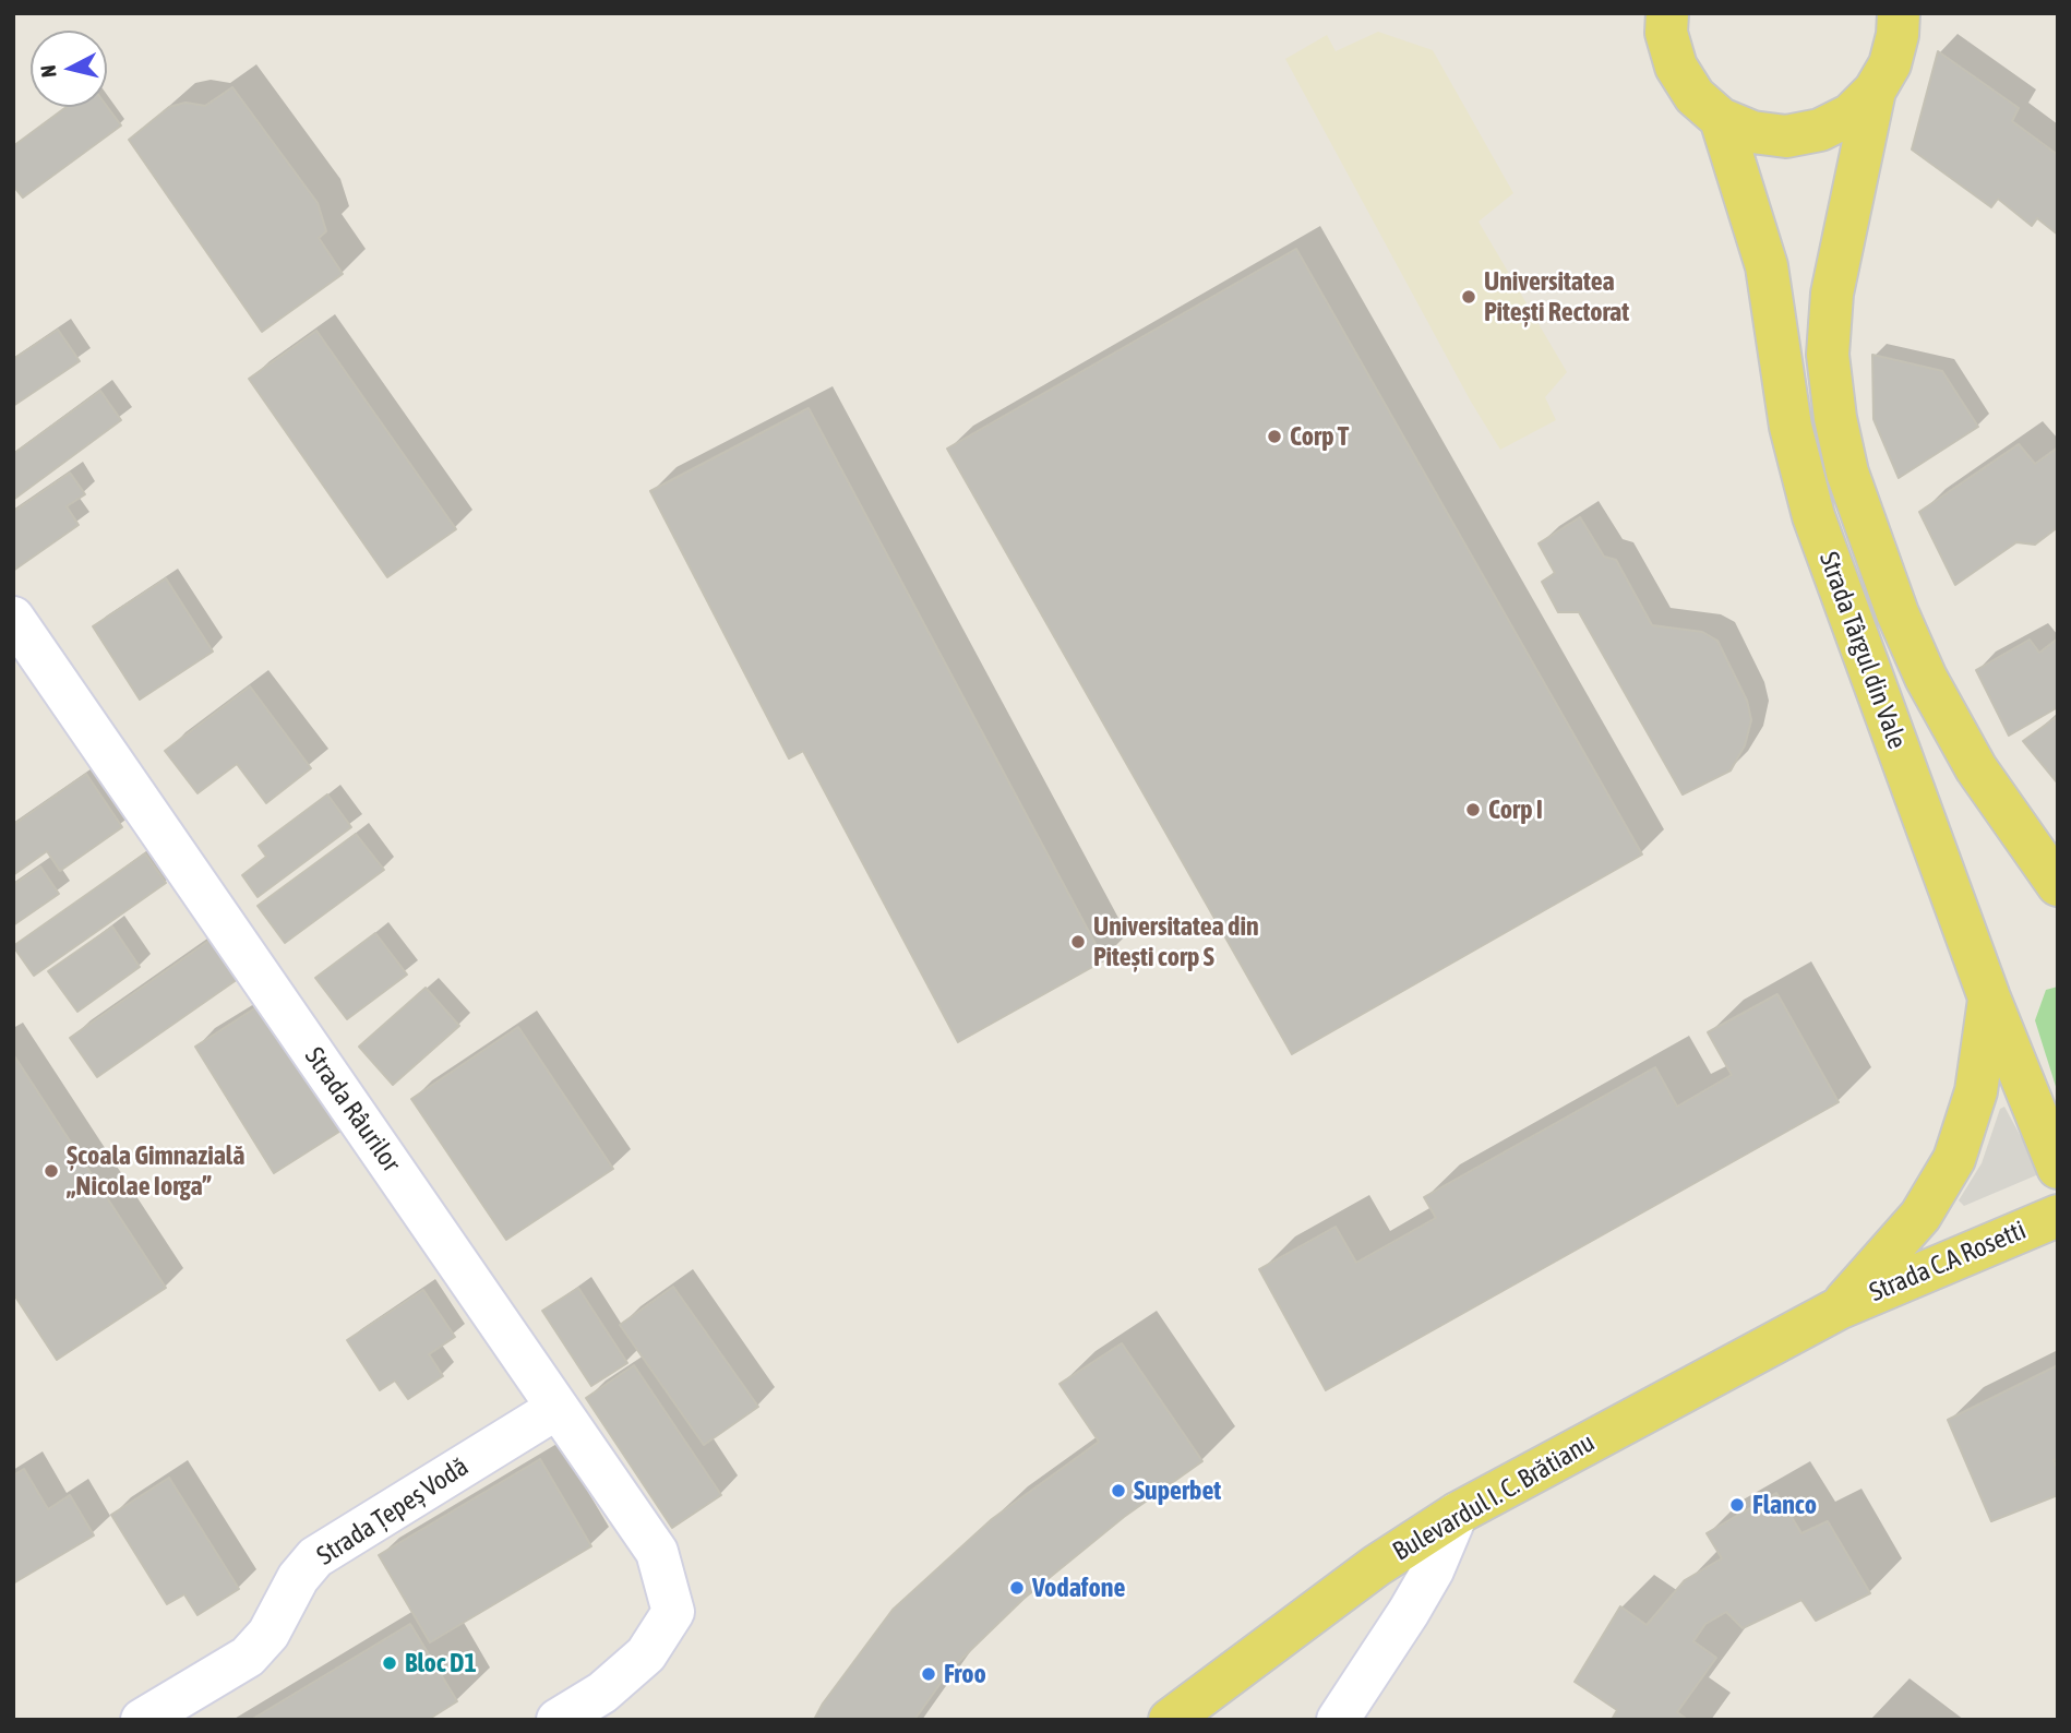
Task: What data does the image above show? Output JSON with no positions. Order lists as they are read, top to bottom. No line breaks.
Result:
{"streets":{"main road":["Strada Târgul din Vale","Strada C.A Rosetti","Bulevardul I. C. Brătianu"],"street":["Strada Râurilor","Strada Țepeș Vodă"]},"crossings":[["Strada Râurilor","Strada Țepeș Vodă"],["Strada C.A Rosetti","Bulevardul I. C. Brătianu"]],"places":["Universitatea Pitești Rectorat","Corp T","Corp I","Universitatea din Pitești corp S","Școala Gimnazială „Nicolae Iorga”","Superbet","Flanco","Vodafone","Bloc D1","Froo"],"north":"left"}
